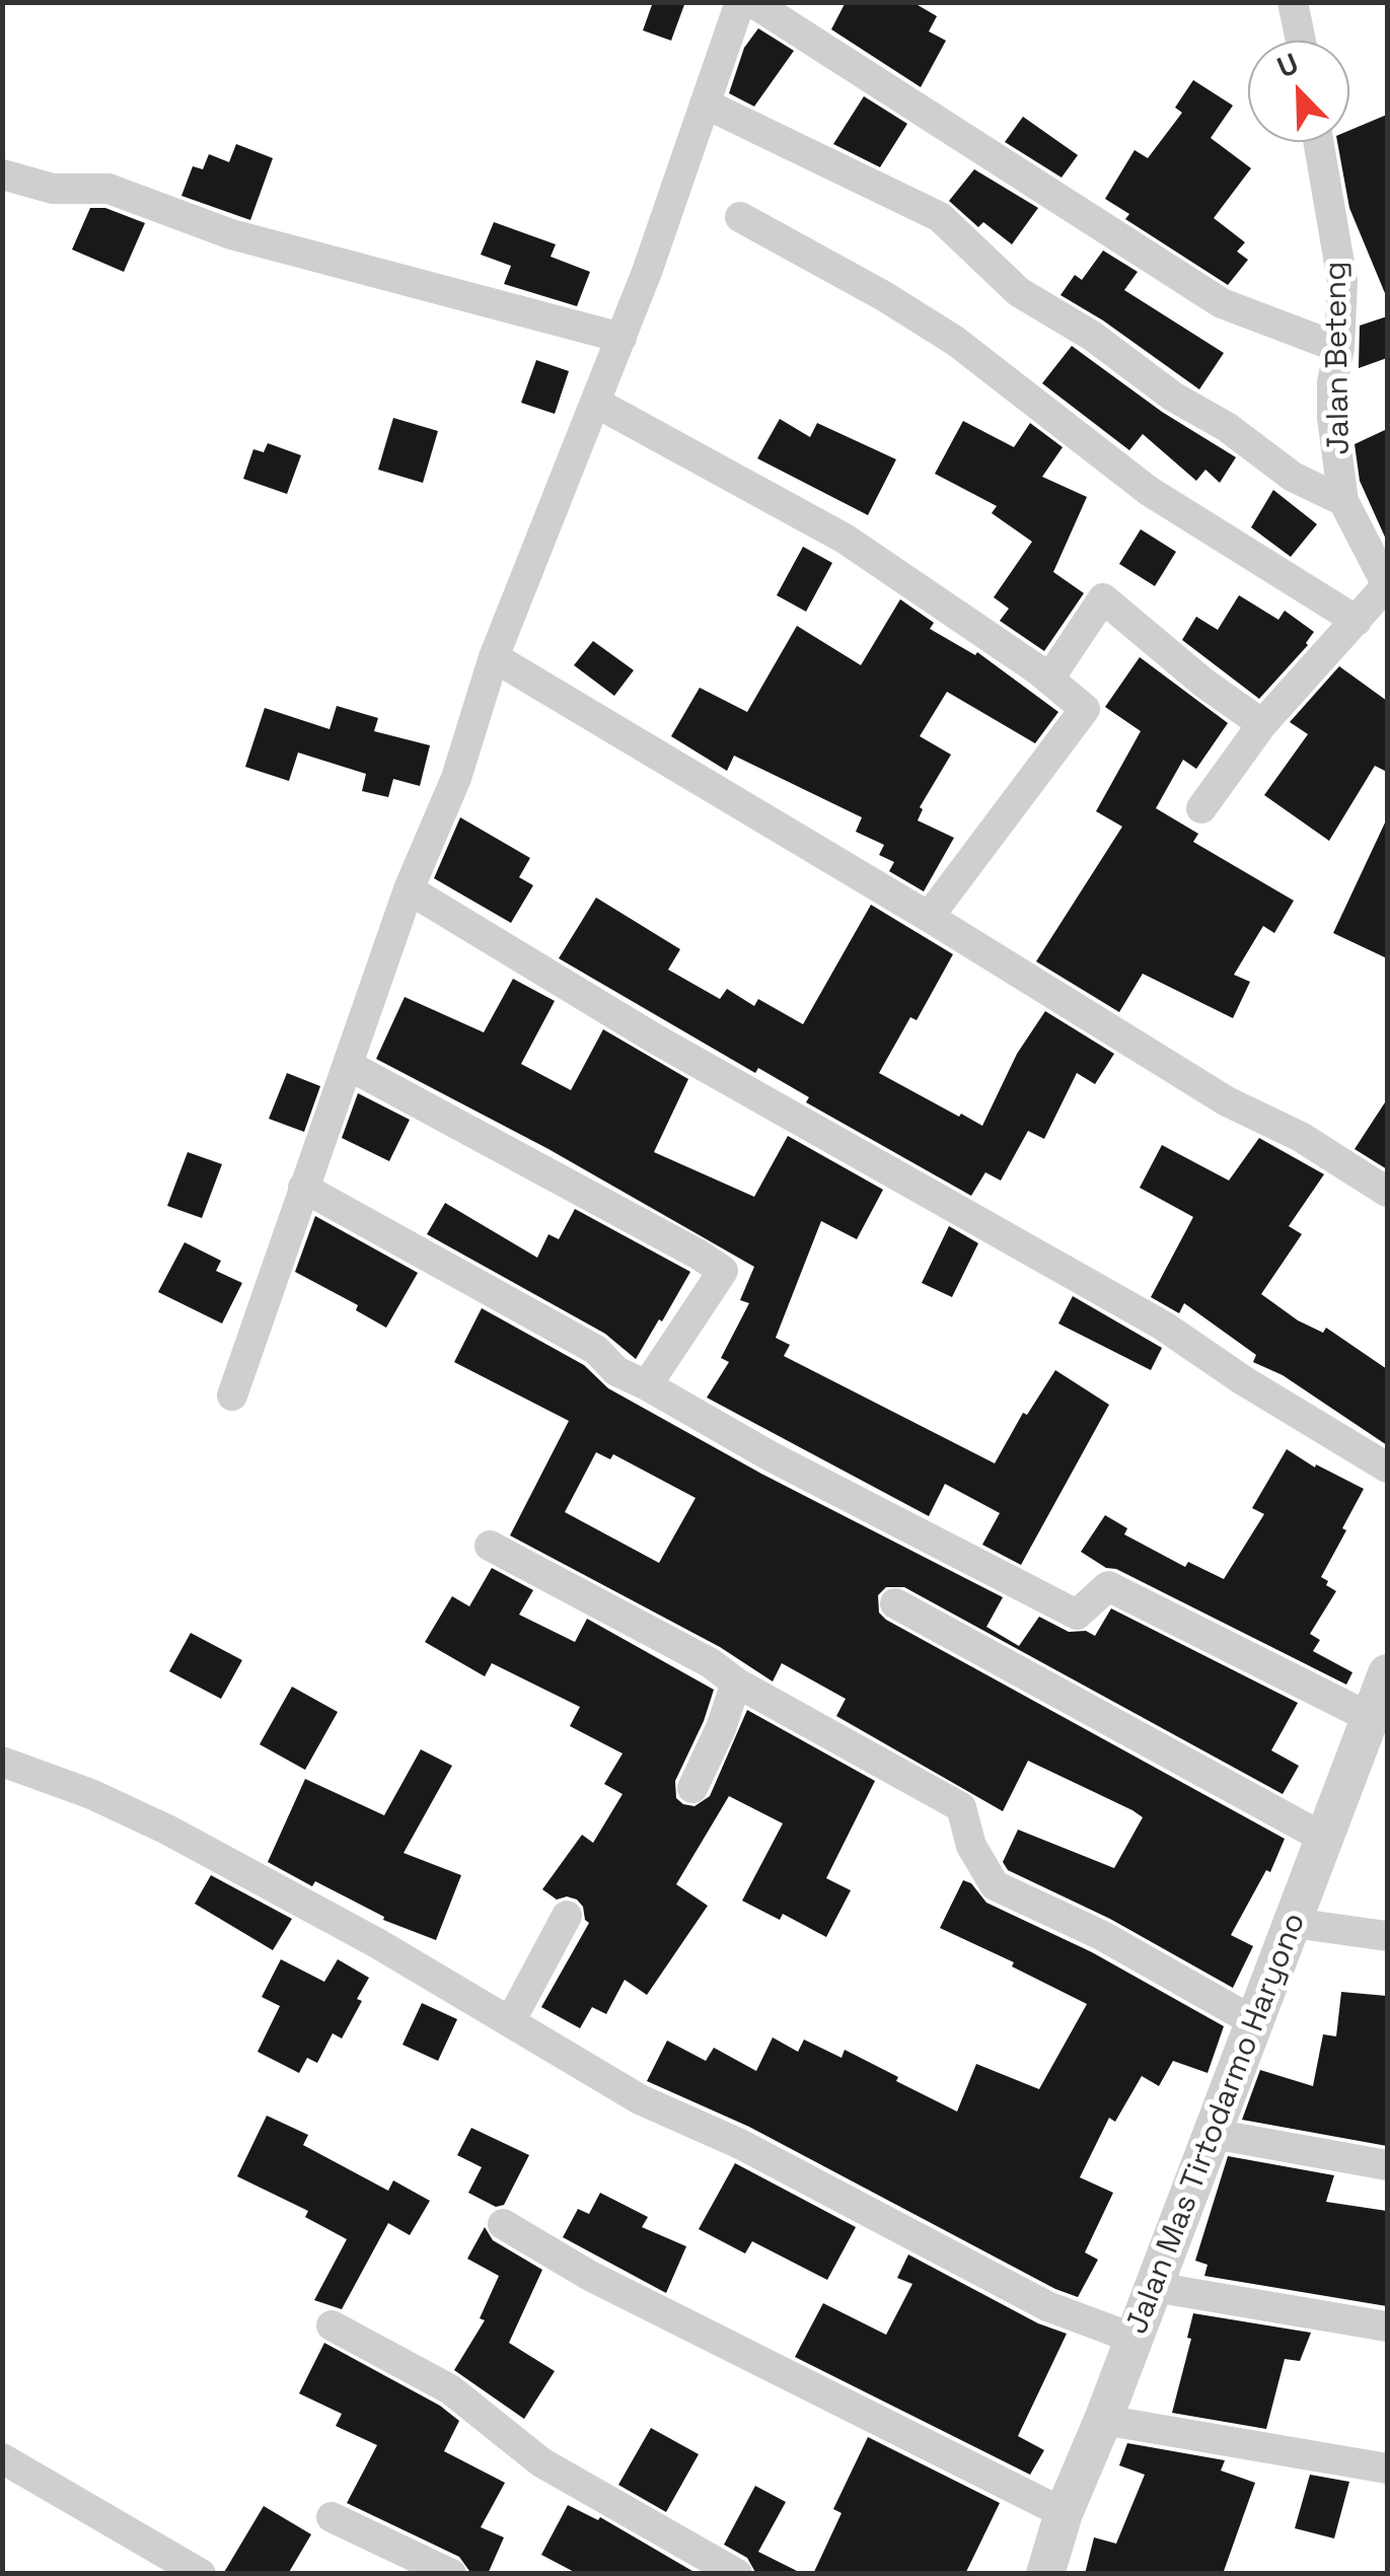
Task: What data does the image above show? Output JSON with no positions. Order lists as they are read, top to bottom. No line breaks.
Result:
{"streets":{"street":["Jalan Beteng","Jalan Mas Tirtodarmo Haryono"]},"north":"top left"}
